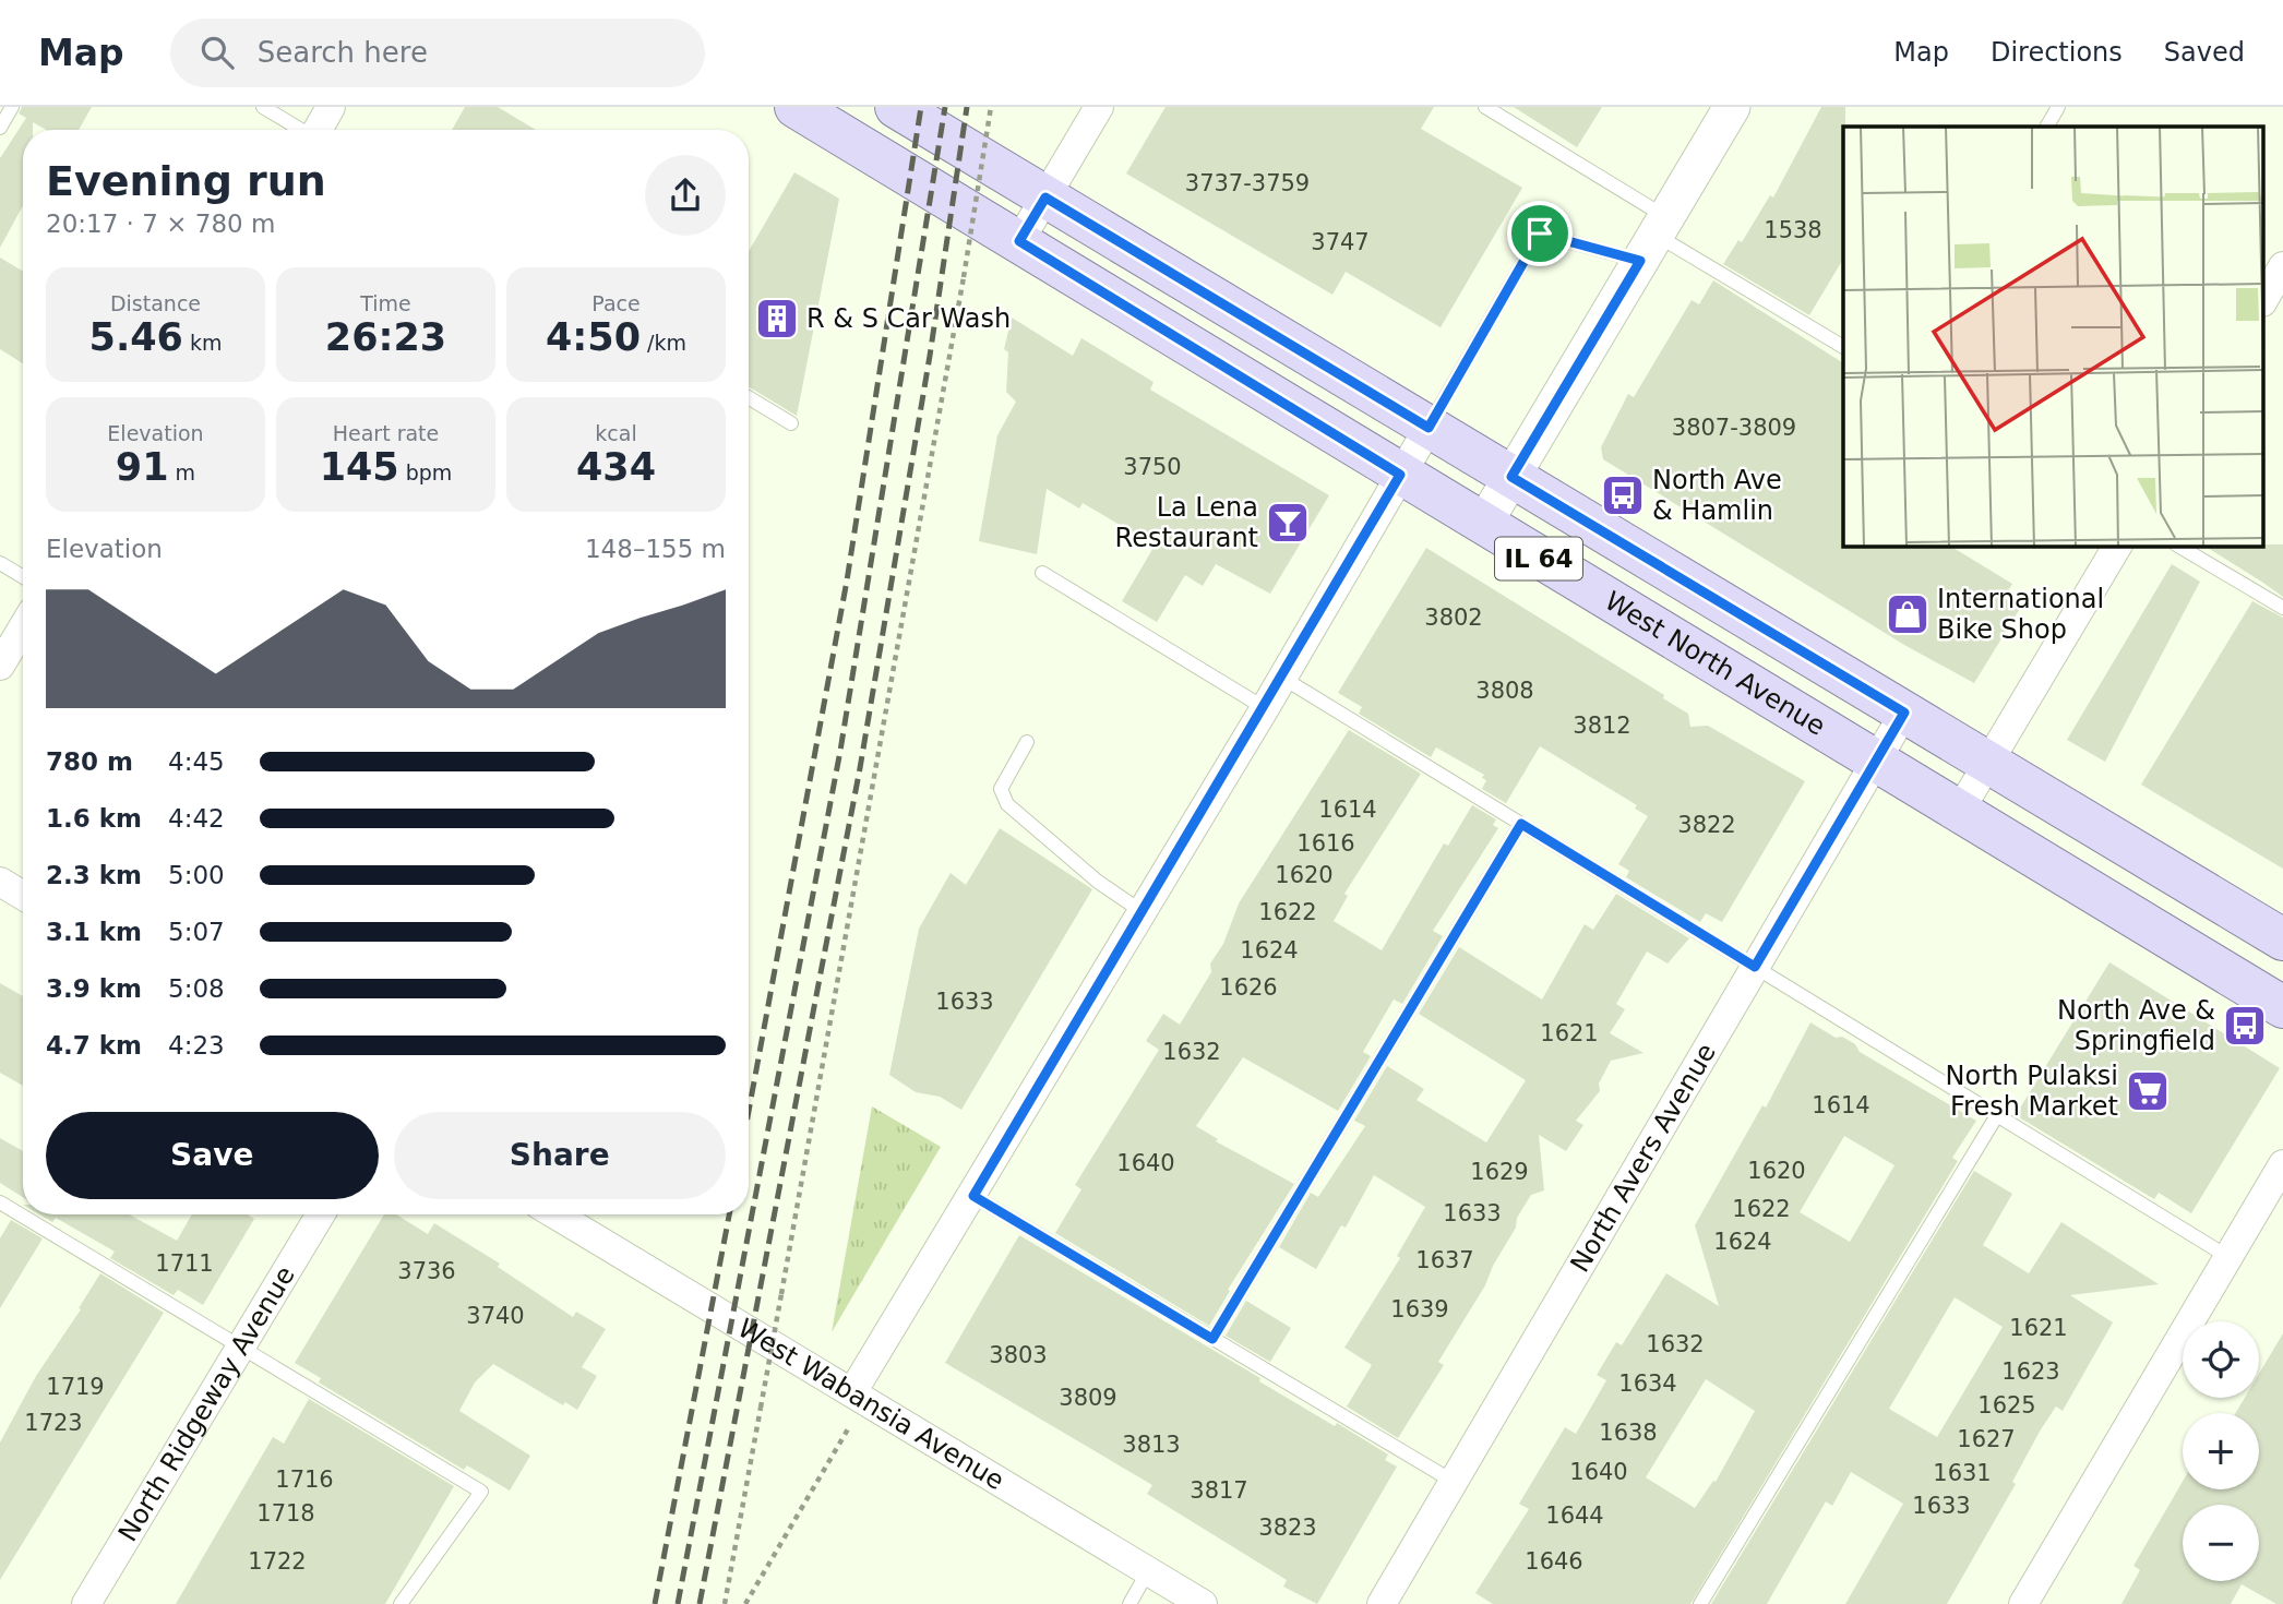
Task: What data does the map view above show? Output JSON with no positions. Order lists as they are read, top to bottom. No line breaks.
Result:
{"streets":{"main road":["IL 64","West North Avenue"],"street":["North Avers Avenue","West Wabansia Avenue","North Ridgeway Avenue"]},"crossings":[["West North Avenue","North Avers Avenue"]],"places":{"building":["R & S Car Wash"],"bus stop":["North Ave & Hamlin","North Ave & Springfield"],"bar":["La Lena Restaurant"],"shop":["International Bike Shop"],"supermarket":["North Pulaksi Fresh Market"]},"house_numbers":["3737-3759","1538","3747","3807-3809","3750","3802","3808","3812","1614","3822","1616","1620","1622","1624","1626","1633","1621","1632","1614","1640","1620","1629","1622","1633","1624","1637","1711","3736","1639","3740","1621","1632","3803","1623","1634","1719","3809","1625","1723","1638","1627","3813","1640","1631","1716","3817","1633","1718","1644","3823","1722","1646"],"page":{"header":"Map","search":"Search here","nav":["Map","Directions","Saved"],"heading":["Evening run","20:17 · 7 × 780 m"],"stats":[["Distance","5.46 km"],["Time","26:23"],["Pace","4:50 /km"],["Elevation","91 m"],["Heart rate","145 bpm"],["kcal","434"]],"chart":["Elevation","148–155 m"],"list":[{"name":"780 m","note":"4:45"},{"name":"1.6 km","note":"4:42"},{"name":"2.3 km","note":"5:00"},{"name":"3.1 km","note":"5:07"},{"name":"3.9 km","note":"5:08"},{"name":"4.7 km","note":"4:23"}],"buttons":["Save","Share"],"map_buttons":["+","−"]}}
